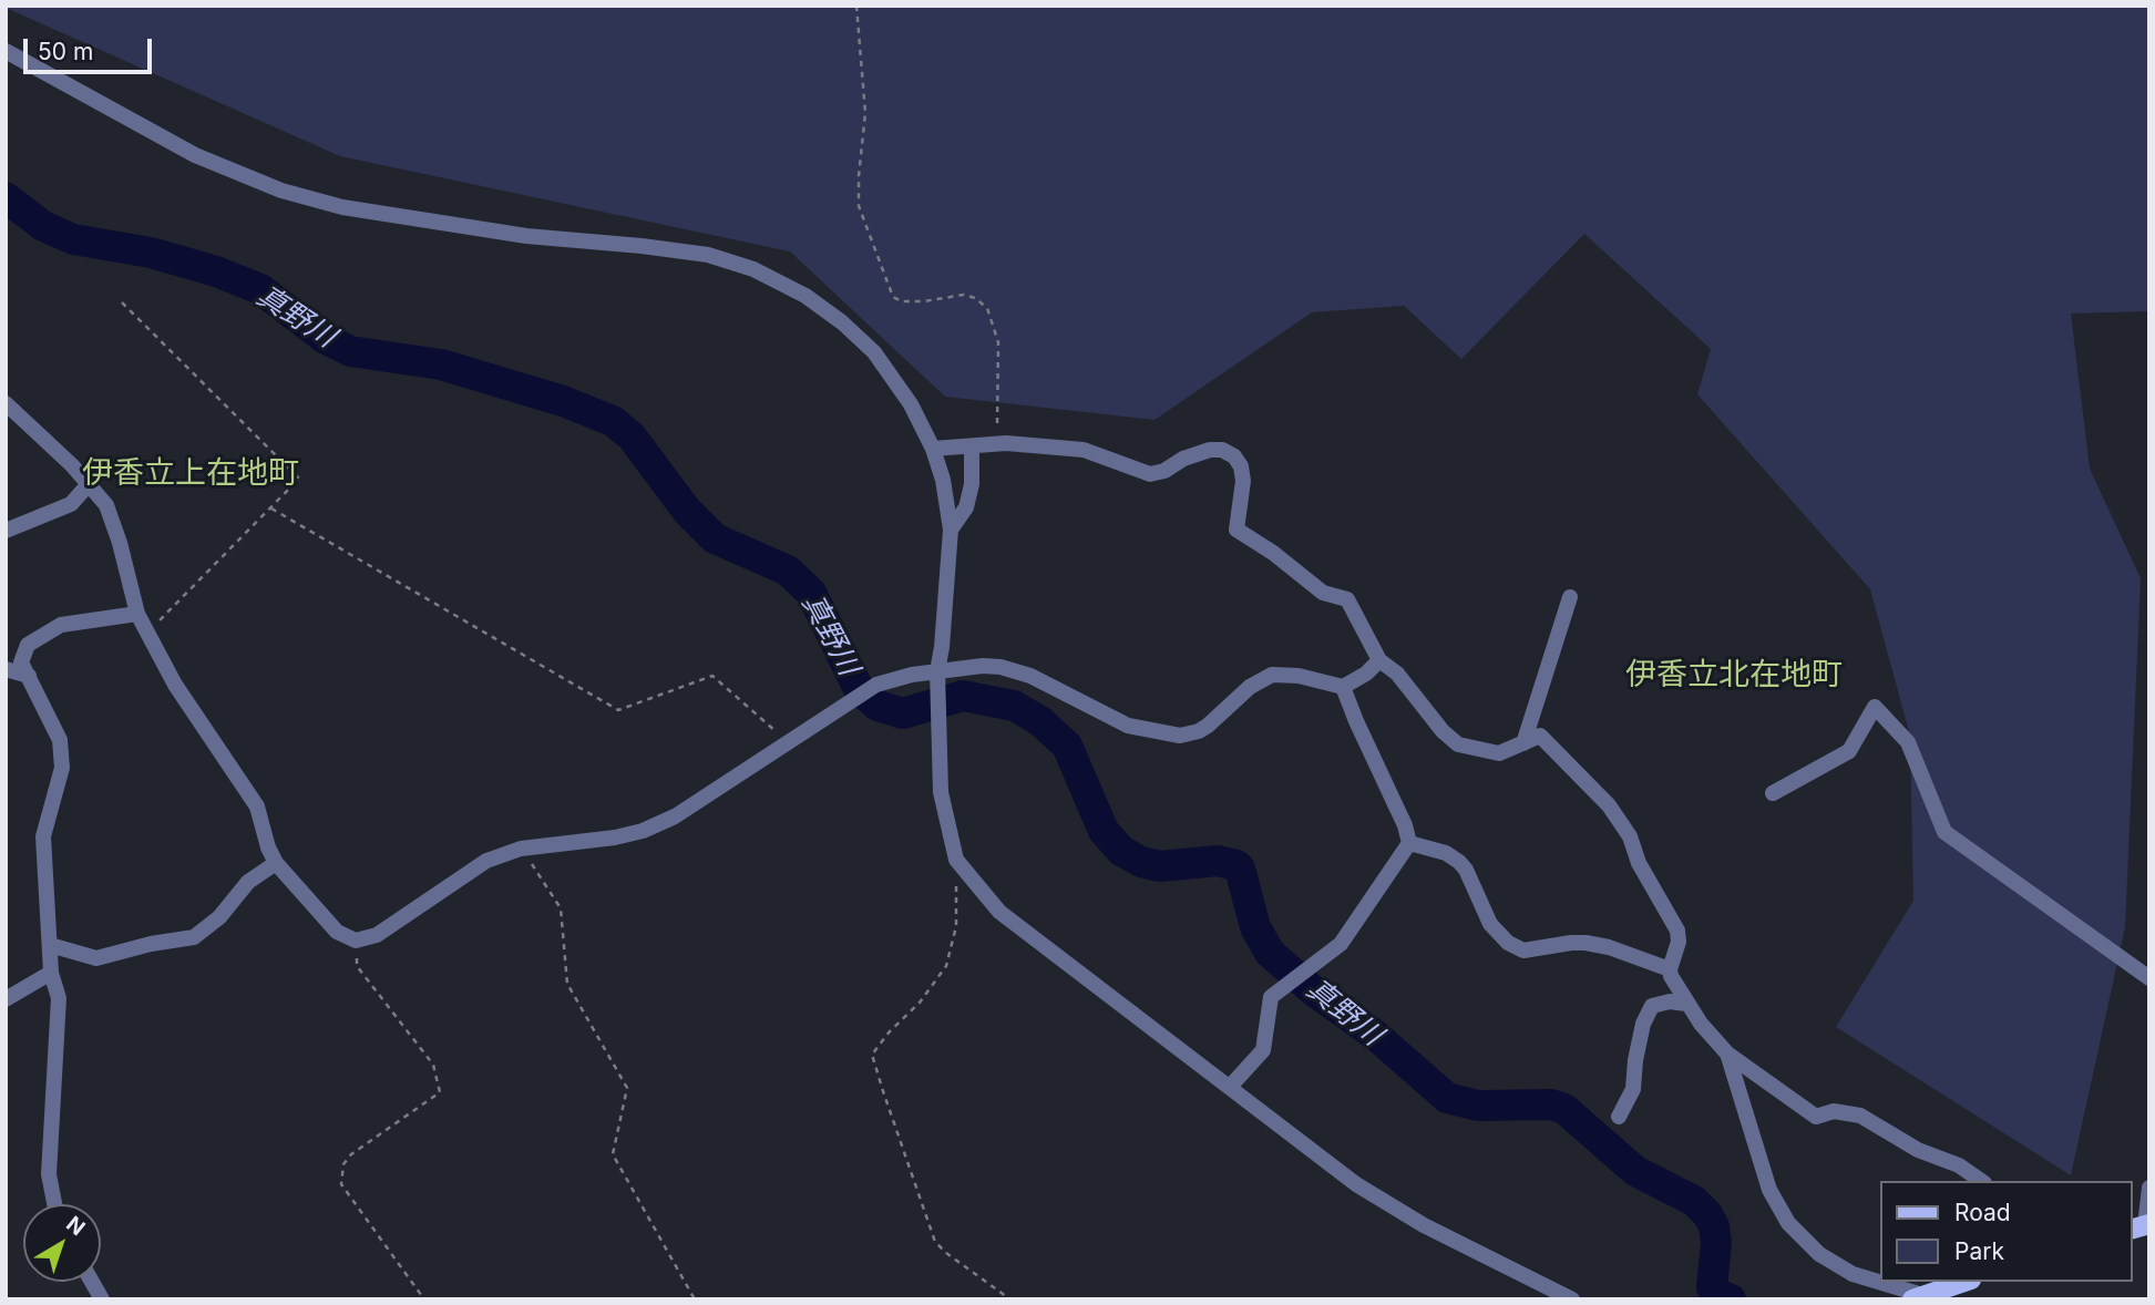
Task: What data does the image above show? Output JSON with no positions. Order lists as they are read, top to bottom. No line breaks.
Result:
{"districts":["伊香立上在地町","伊香立北在地町"],"water":["真野川"],"legend":["Road","Park"],"scale_bar":"50 m","north":"top right"}
